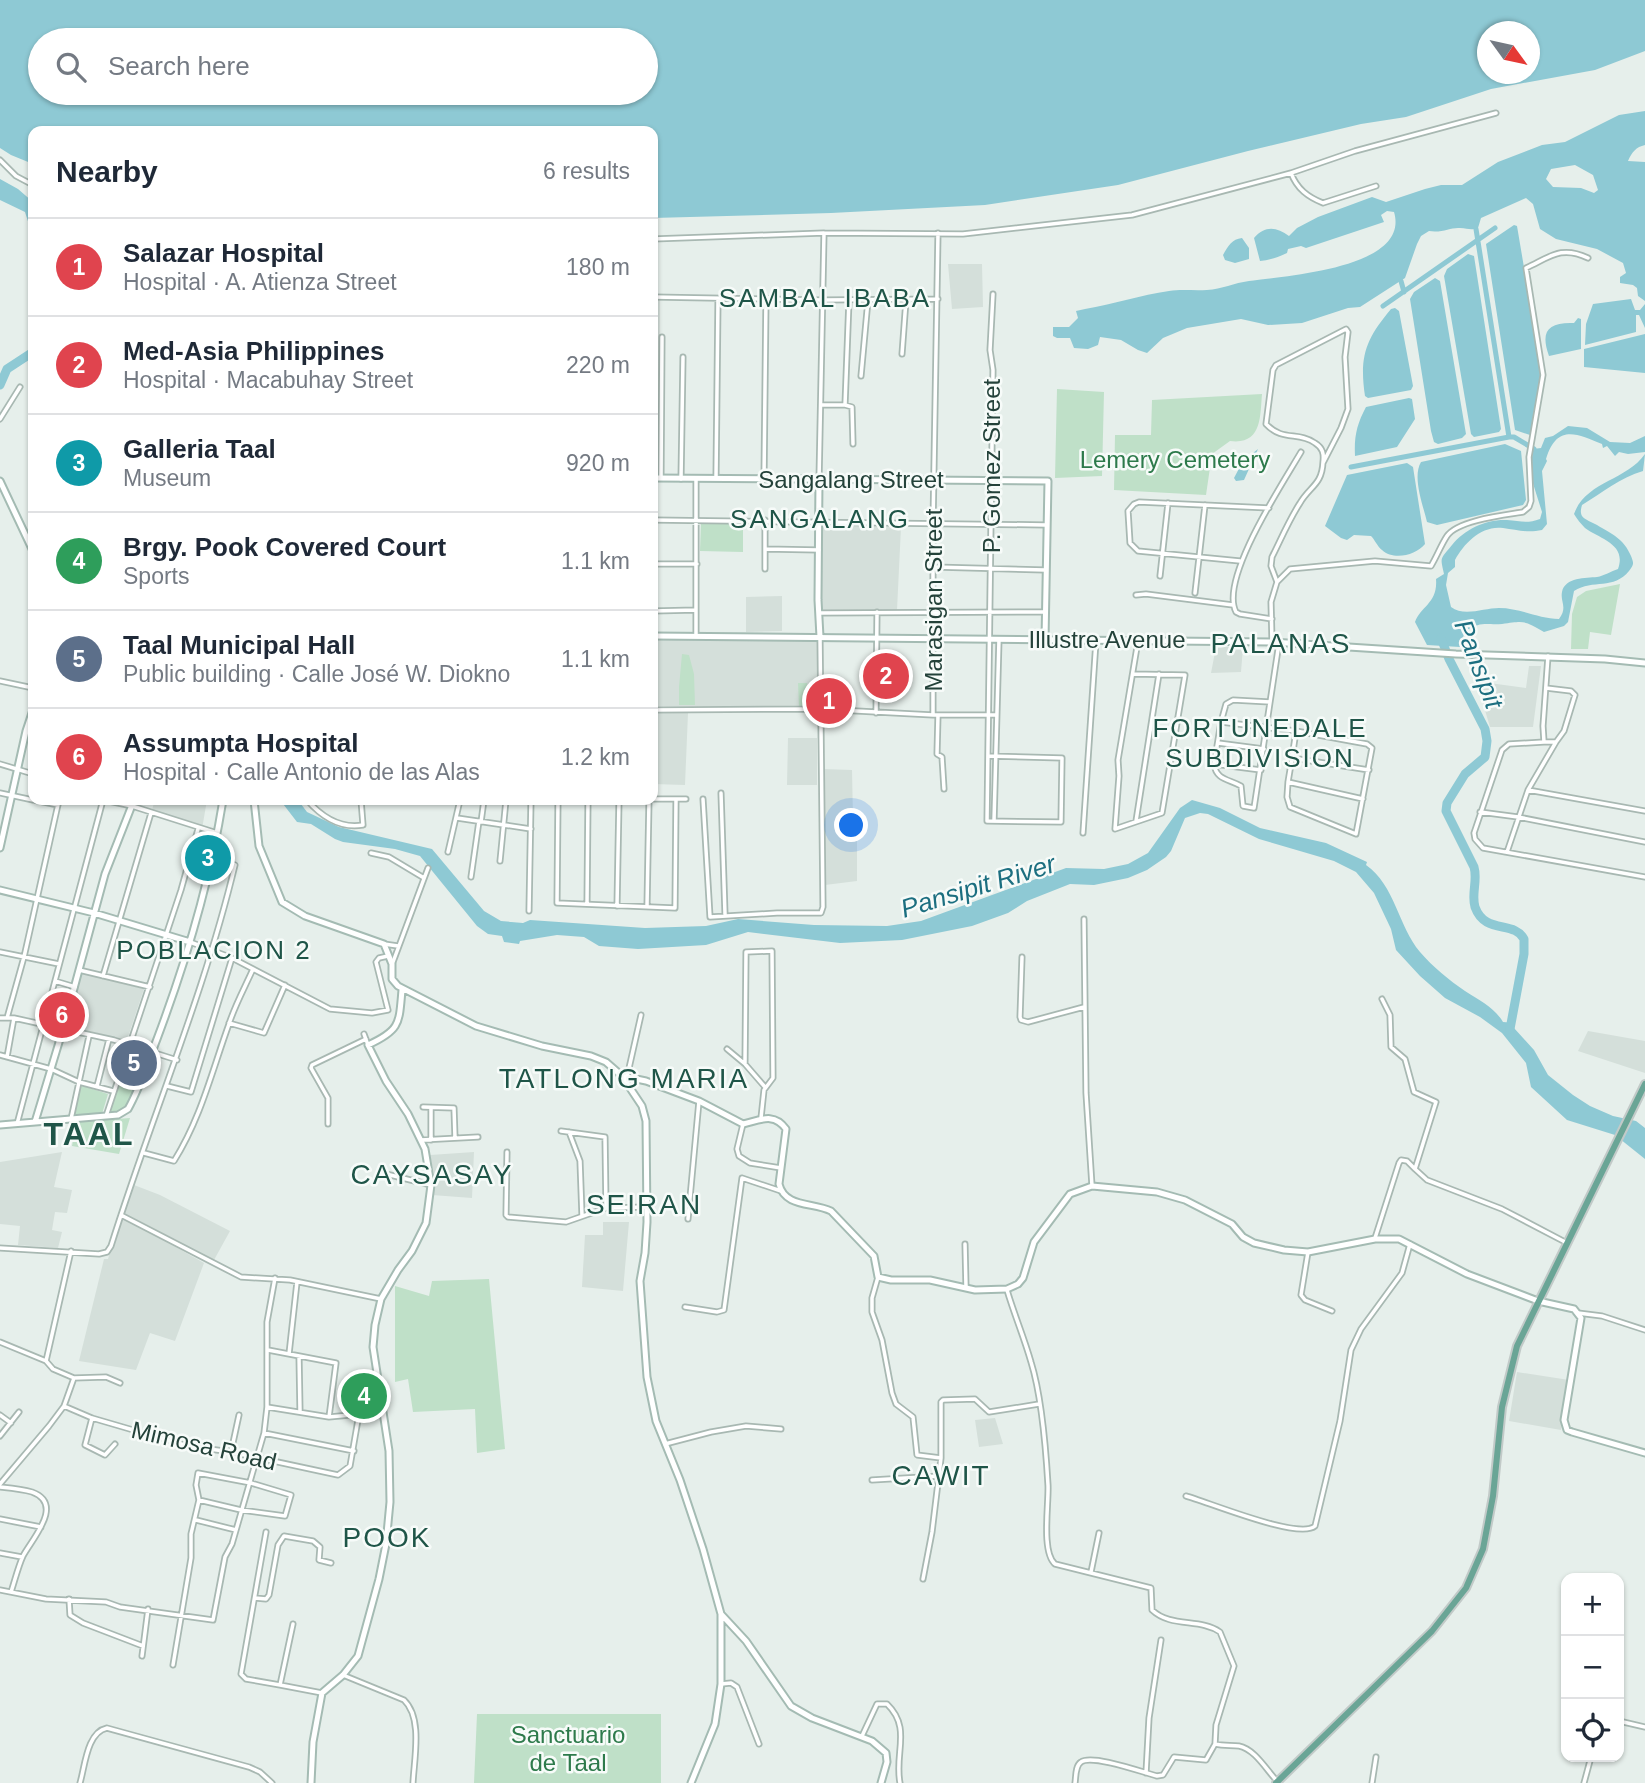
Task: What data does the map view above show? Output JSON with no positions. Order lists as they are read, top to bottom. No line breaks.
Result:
{"streets":{"street":["P. Gomez Street","Sangalang Street","Marasigan Street","Illustre Avenue","Mimosa Road"]},"crossings":[["P. Gomez Street","Sangalang Street"],["P. Gomez Street","Illustre Avenue"],["Sangalang Street","Marasigan Street"],["Marasigan Street","Illustre Avenue"]],"districts":["SAMBAL IBABA","SANGALANG","PALANAS","FORTUNEDALE SUBDIVISION","POBLACION 2","TATLONG MARIA","TAAL","CAYSASAY","SEIRAN","CAWIT","POOK"],"water":["Pansipit","Pansipit River"],"parks":["Lemery Cemetery","Sanctuario de Taal"],"north":"bottom right","page":{"search":"Search here","heading":["Nearby","6 results"],"list":[{"mark":"1","name":"Salazar Hospital","note":"Hospital · A. Atienza Street","value":"180 m"},{"mark":"2","name":"Med-Asia Philippines","note":"Hospital · Macabuhay Street","value":"220 m"},{"mark":"3","name":"Galleria Taal","note":"Museum","value":"920 m"},{"mark":"4","name":"Brgy. Pook Covered Court","note":"Sports","value":"1.1 km"},{"mark":"5","name":"Taal Municipal Hall","note":"Public building · Calle José W. Diokno","value":"1.1 km"},{"mark":"6","name":"Assumpta Hospital","note":"Hospital · Calle Antonio de las Alas","value":"1.2 km"}],"pins":["2","1","3","6","5","4"],"map_buttons":["+","−"]}}
